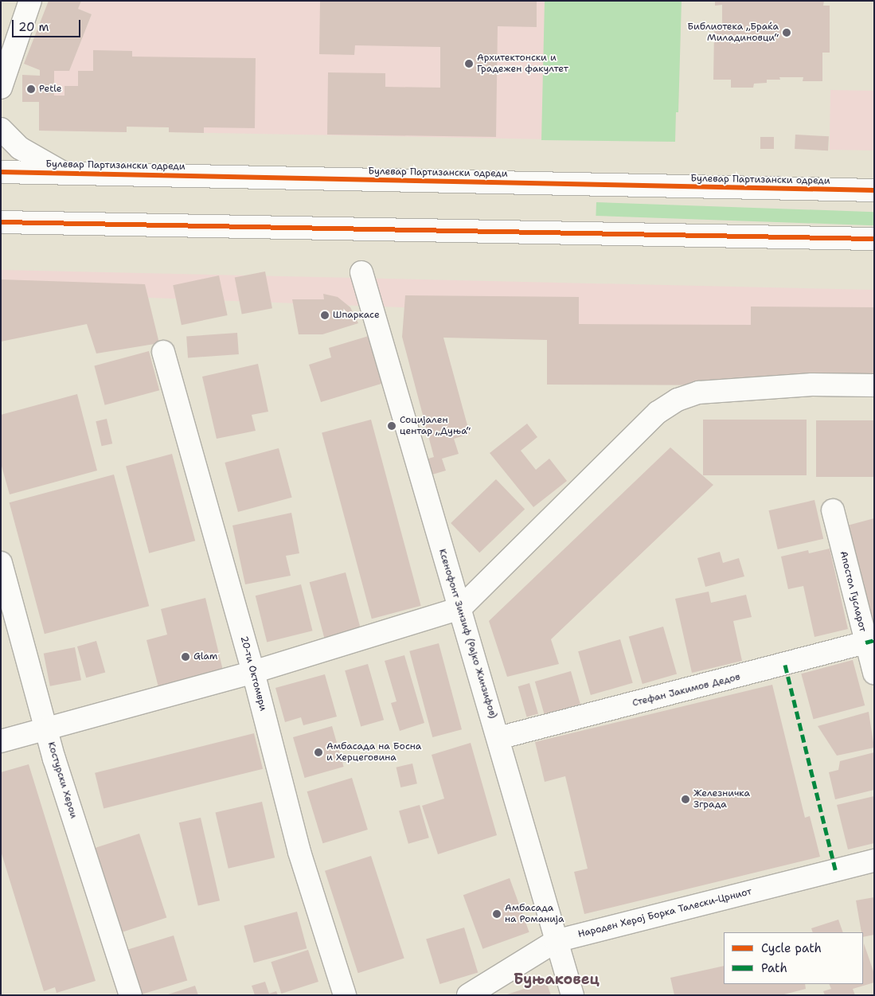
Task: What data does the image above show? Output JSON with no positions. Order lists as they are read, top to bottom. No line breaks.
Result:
{"streets":{"street":["Булевар Партизански одреди","Апостол Гусларот","Ксенофонт Зинзиф (Рајко Жинзифов)","20-ти Октомври","Стефан Јакимов Дедов","Костурски Херои","Народен Херој Борка Талески-Црниот"]},"crossings":[["Апостол Гусларот","Стефан Јакимов Дедов"],["Ксенофонт Зинзиф (Рајко Жинзифов)","Стефан Јакимов Дедов"],["Ксенофонт Зинзиф (Рајко Жинзифов)","Народен Херој Борка Талески-Црниот"]],"districts":["Буњаковец"],"places":["Библиотека „Браќа Миладиновци“","Архитектонски и Градежен факултет","Petle","Шпаркасе","Социјален центар „Дуња“","Glam","Амбасада на Босна и Херцеговина","Железничка Зграда","Амбасада на Романија"],"legend":["Cycle path","Path"],"scale_bar":"20 m"}
